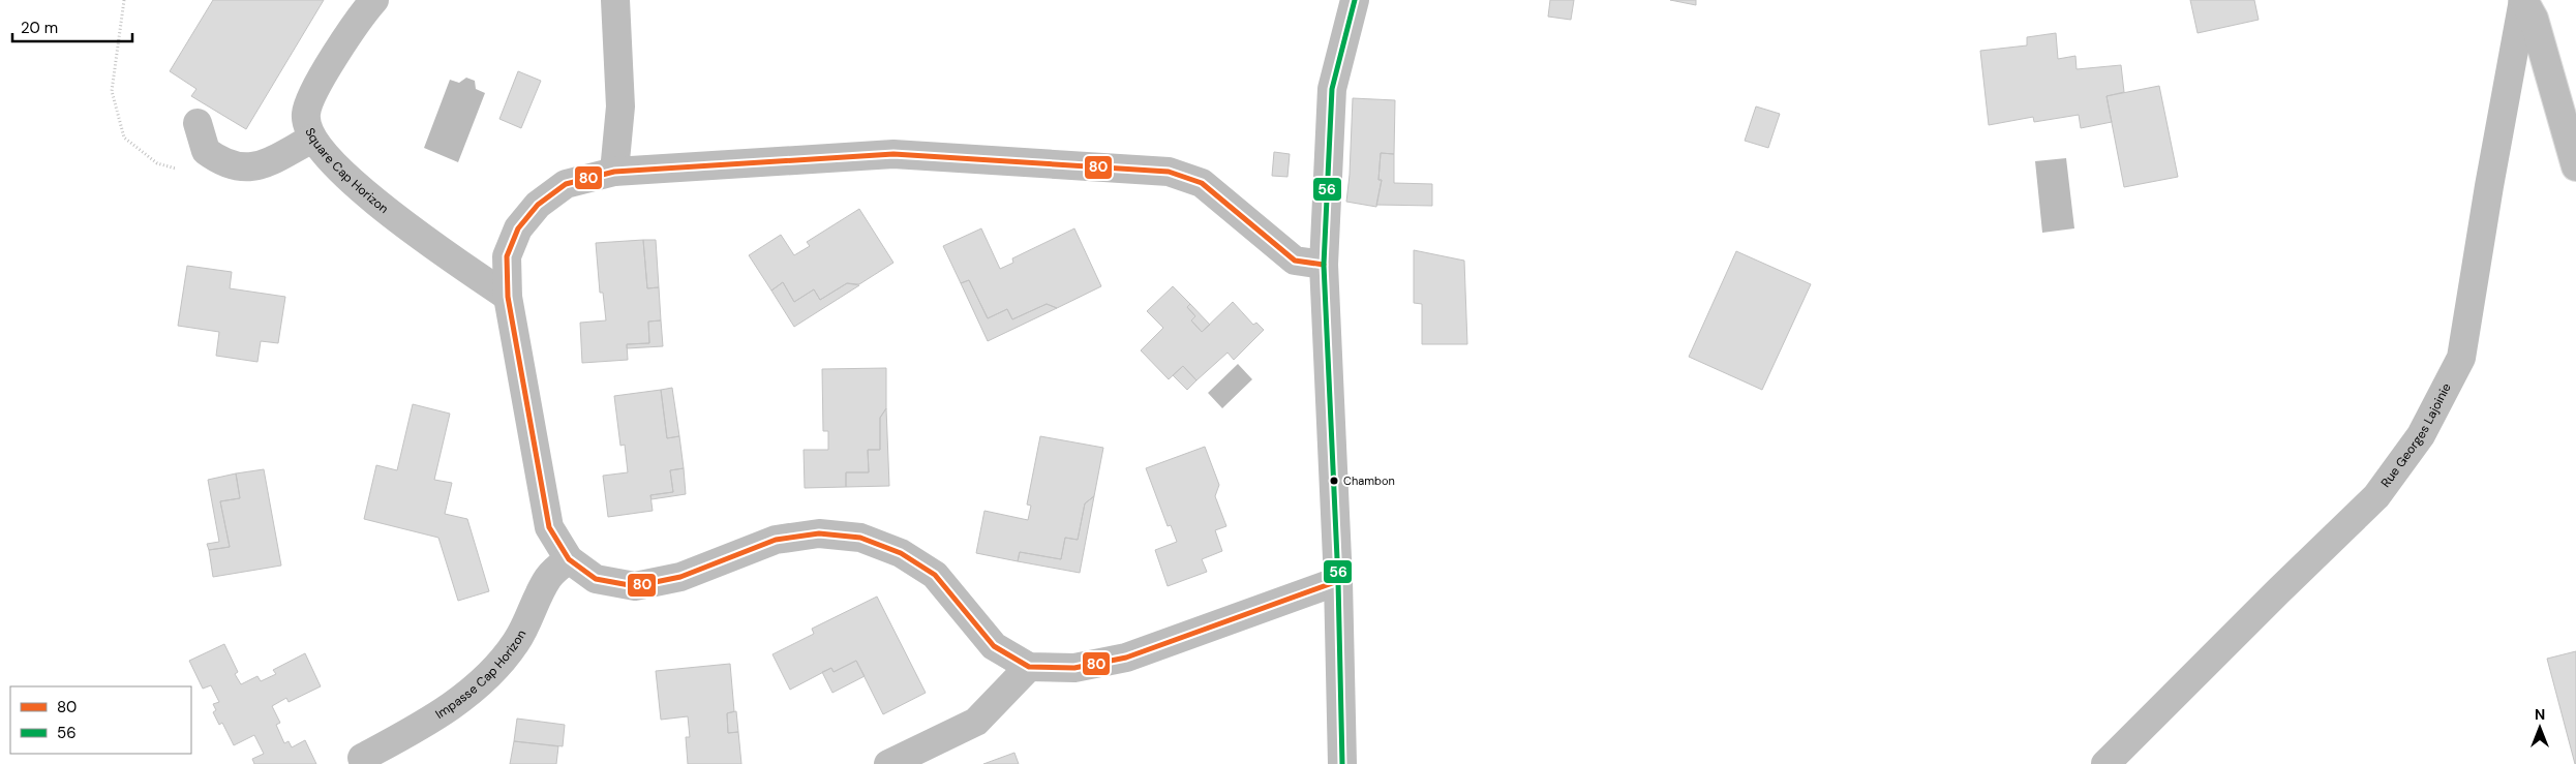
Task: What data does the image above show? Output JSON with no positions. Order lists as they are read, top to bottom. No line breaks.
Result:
{"streets":{"street":["Square Cap Horizon","Rue Georges Lajoinie","Impasse Cap Horizon"]},"places":["Chambon"],"lines":["transit line 56","transit line 80"],"legend":["80","56"],"scale_bar":"20 m","north":"top"}
